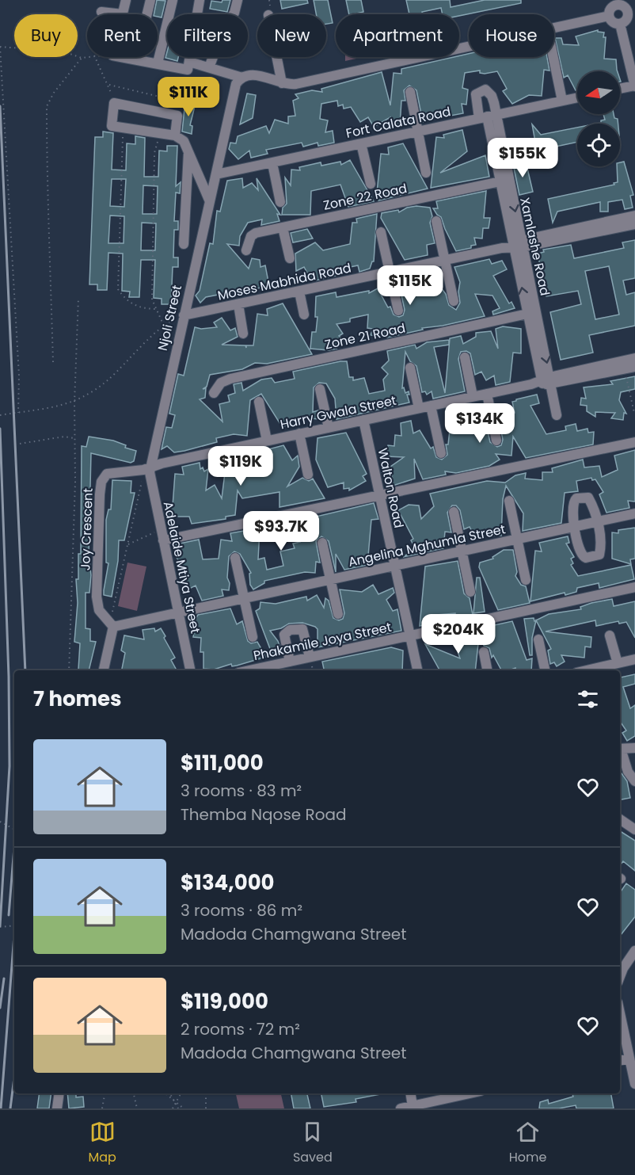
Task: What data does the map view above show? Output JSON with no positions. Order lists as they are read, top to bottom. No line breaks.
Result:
{"streets":{"street":["Fort Calata Road","Zone 22 Road","Xamlashe Road","Moses Mabhida Road","Njoli Street","Zone 21 Road","Harry Gwala Street","Walton Road","Joy Crescent","Angelina Mghumla Street","Adelaide Mtiya Street","Phakamile Joya Street"]},"crossings":[["Fort Calata Road","Xamlashe Road"],["Fort Calata Road","Njoli Street"],["Zone 22 Road","Xamlashe Road"],["Xamlashe Road","Moses Mabhida Road"],["Xamlashe Road","Zone 21 Road"],["Xamlashe Road","Harry Gwala Street"],["Moses Mabhida Road","Njoli Street"],["Njoli Street","Harry Gwala Street"],["Njoli Street","Joy Crescent"],["Njoli Street","Adelaide Mtiya Street"],["Harry Gwala Street","Walton Road"],["Harry Gwala Street","Joy Crescent"],["Harry Gwala Street","Adelaide Mtiya Street"],["Walton Road","Angelina Mghumla Street"],["Walton Road","Phakamile Joya Street"],["Joy Crescent","Angelina Mghumla Street"],["Joy Crescent","Adelaide Mtiya Street"],["Angelina Mghumla Street","Adelaide Mtiya Street"]],"north":"left","page":{"chip":["Buy","Rent","Filters","New","Apartment","House"],"price":["$111K","$155K","$115K","$134K","$119K","$93.7K","$204K"],"heading":"7 homes","list":[{"name":"$111,000","note":"3 rooms · 83 m² · Themba Nqose Road"},{"name":"$134,000","note":"3 rooms · 86 m² · Madoda Chamgwana Street"},{"name":"$119,000","note":"2 rooms · 72 m² · Madoda Chamgwana Street"}],"tabs":["Map","Saved","Home"]}}
